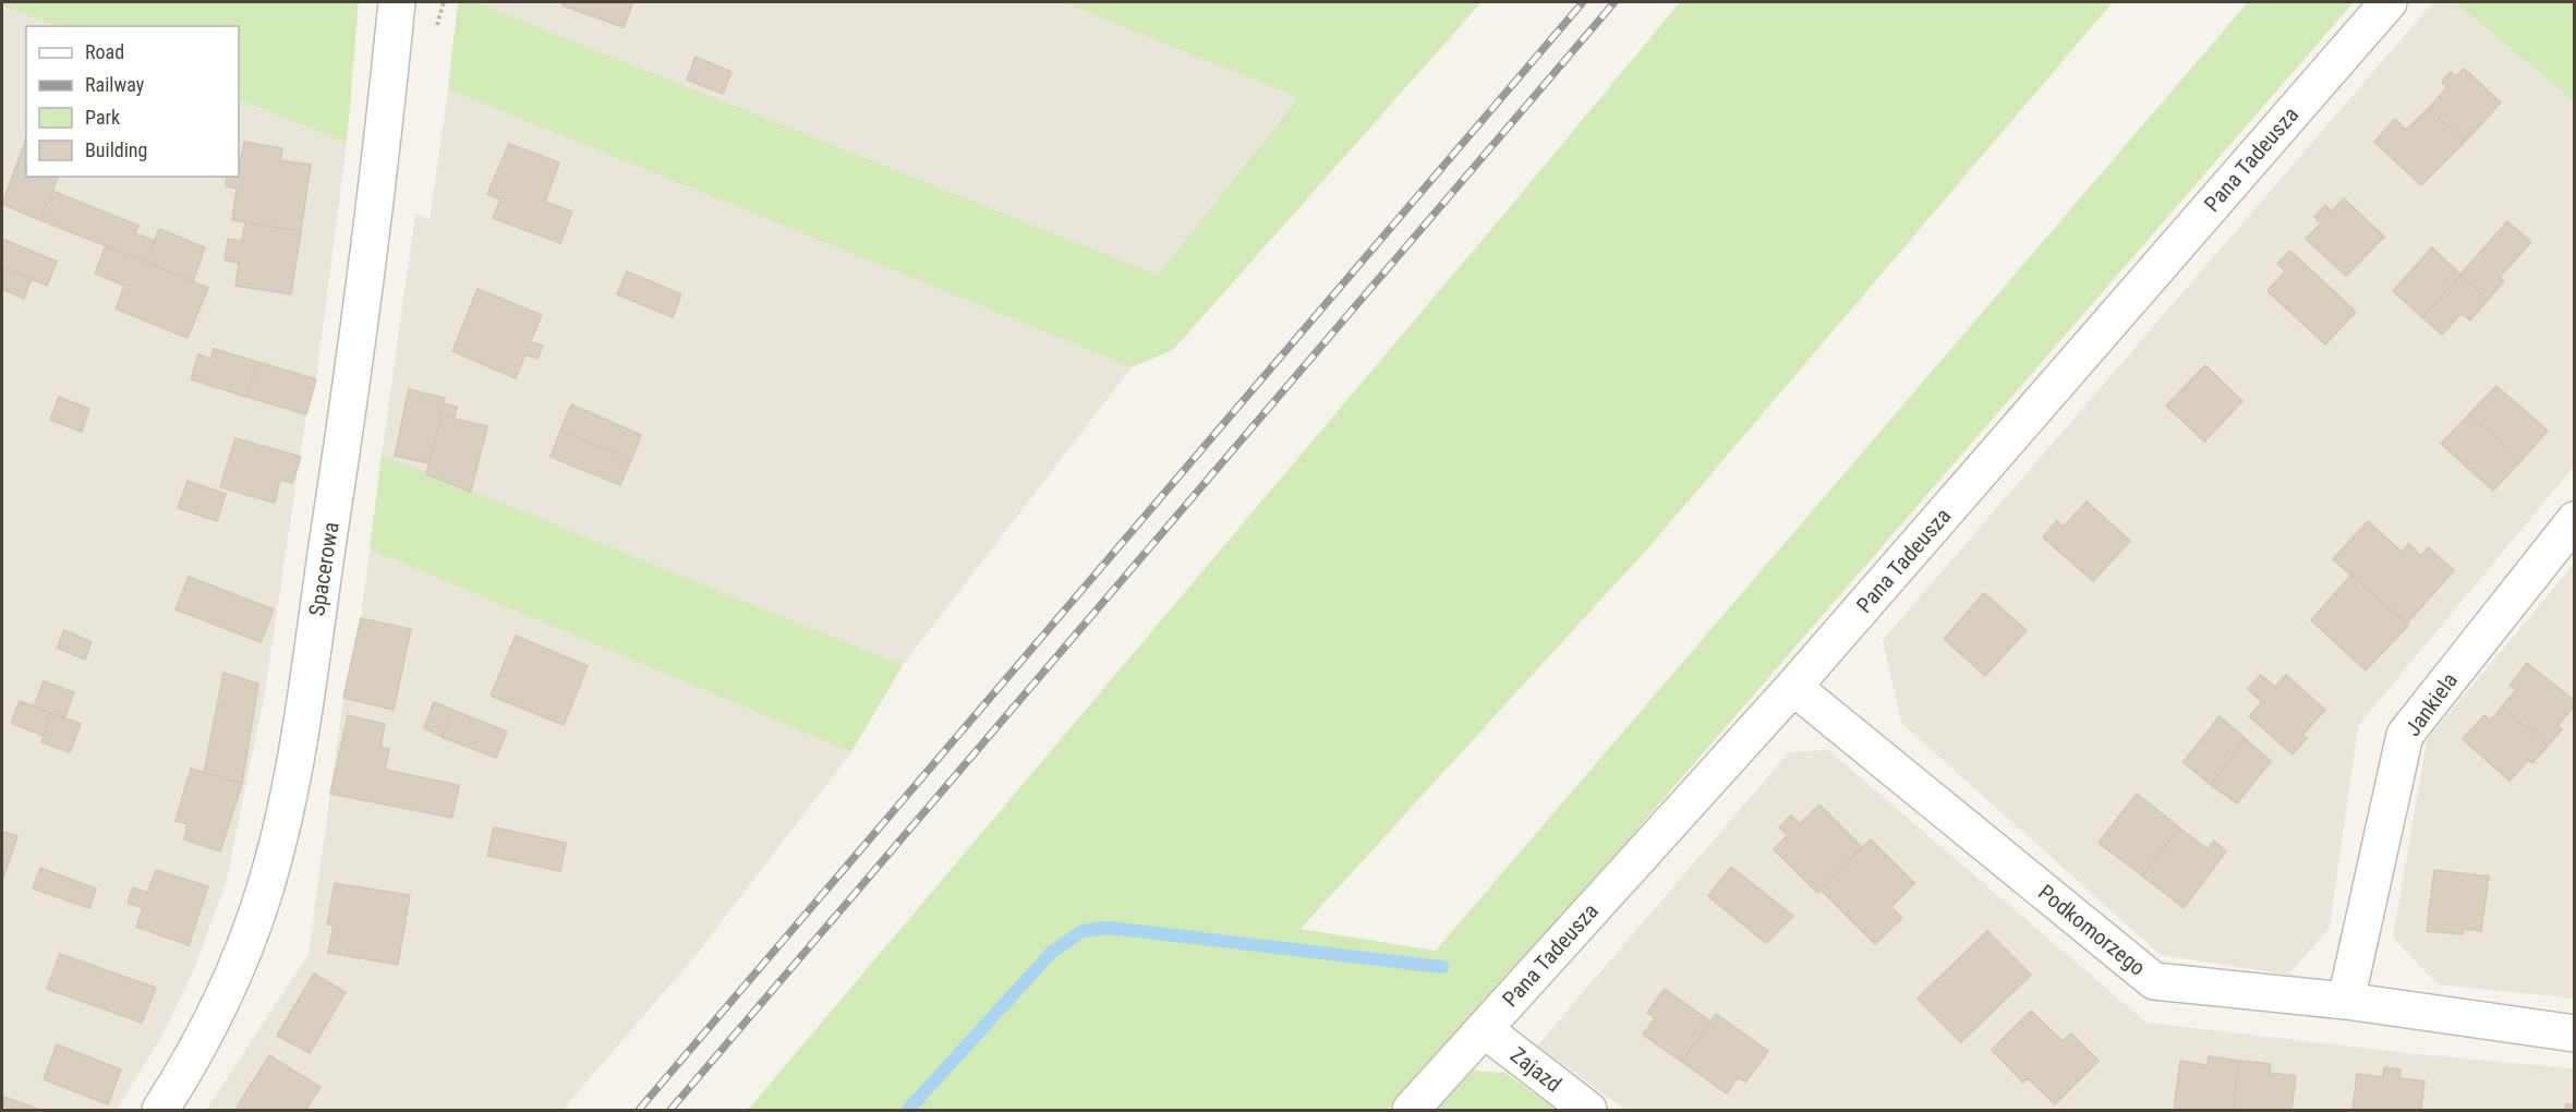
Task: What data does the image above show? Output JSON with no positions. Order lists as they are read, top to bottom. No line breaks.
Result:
{"streets":{"street":["Pana Tadeusza","Spacerowa","Jankiela","Podkomorzego","Zajazd"]},"crossings":[["Pana Tadeusza","Podkomorzego"],["Pana Tadeusza","Zajazd"],["Jankiela","Podkomorzego"]],"legend":["Road","Railway","Park","Building"]}
